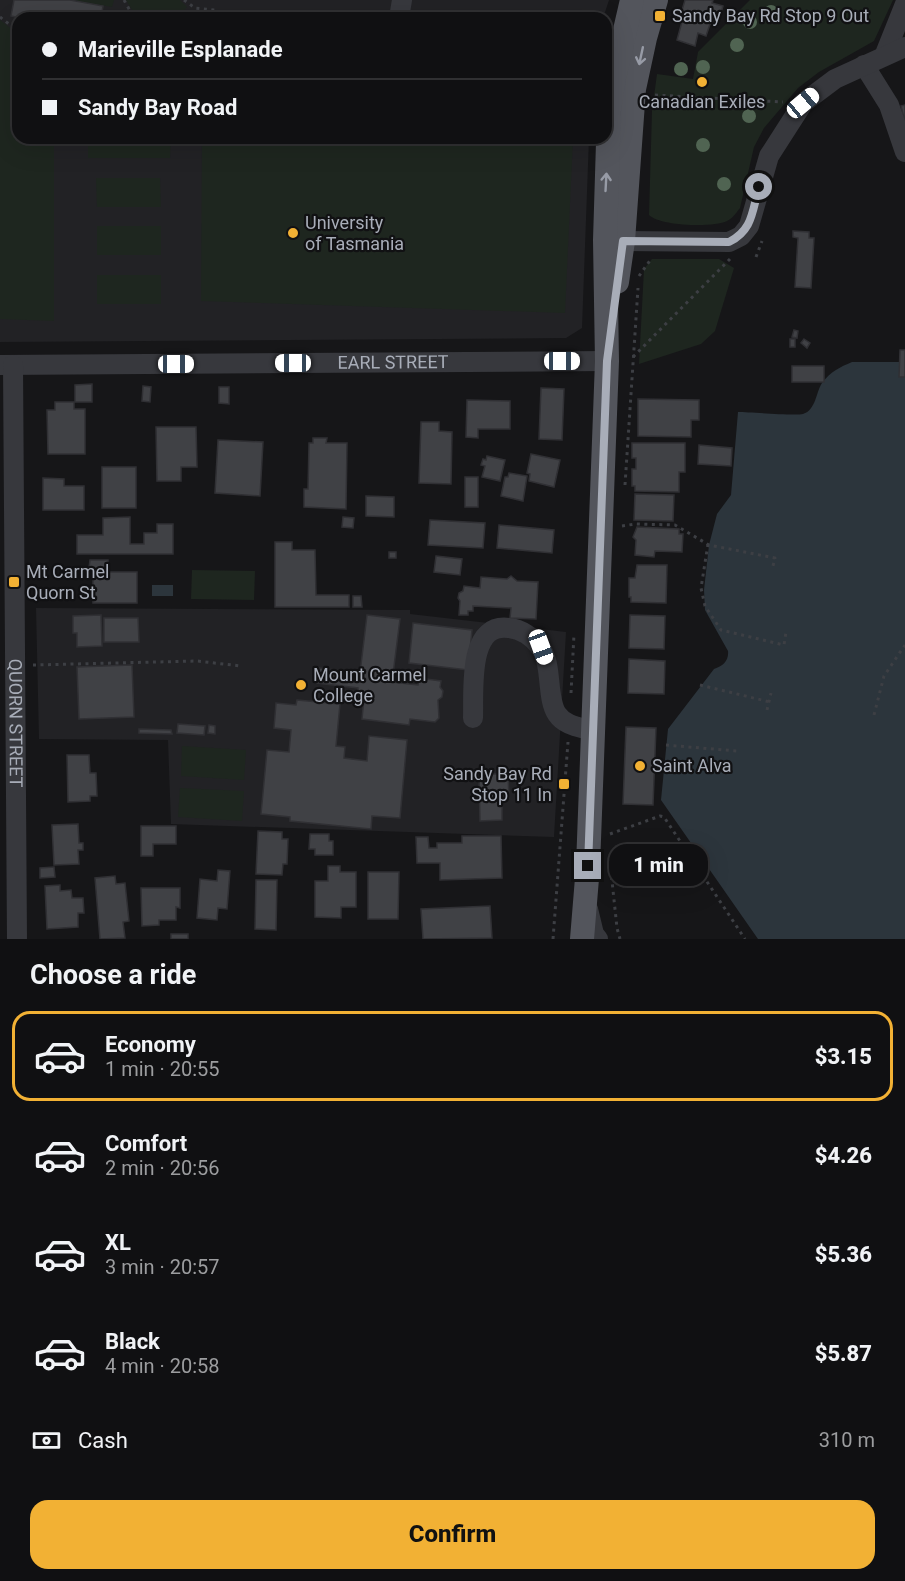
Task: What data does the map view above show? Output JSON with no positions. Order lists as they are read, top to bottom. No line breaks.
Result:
{"streets":{"street":["EARL STREET","QUORN STREET"]},"crossings":[["EARL STREET","QUORN STREET"]],"places":{"transit":["Sandy Bay Rd Stop 9 Out","Mt Carmel Quorn St","Sandy Bay Rd Stop 11 In"],"other":["Canadian Exiles","University of Tasmania","Mount Carmel College","Saint Alva"]},"page":{"banner":["Marieville Esplanade","Sandy Bay Road"],"bubble":"1 min","heading":"Choose a ride","list":[{"name":"Economy","note":"1 min · 20:55","value":"$3.15"},{"name":"Comfort","note":"2 min · 20:56","value":"$4.26"},{"name":"XL","note":"3 min · 20:57","value":"$5.36"},{"name":"Black","note":"4 min · 20:58","value":"$5.87"}],"pay":["Cash","310 m"],"buttons":"Confirm"}}
